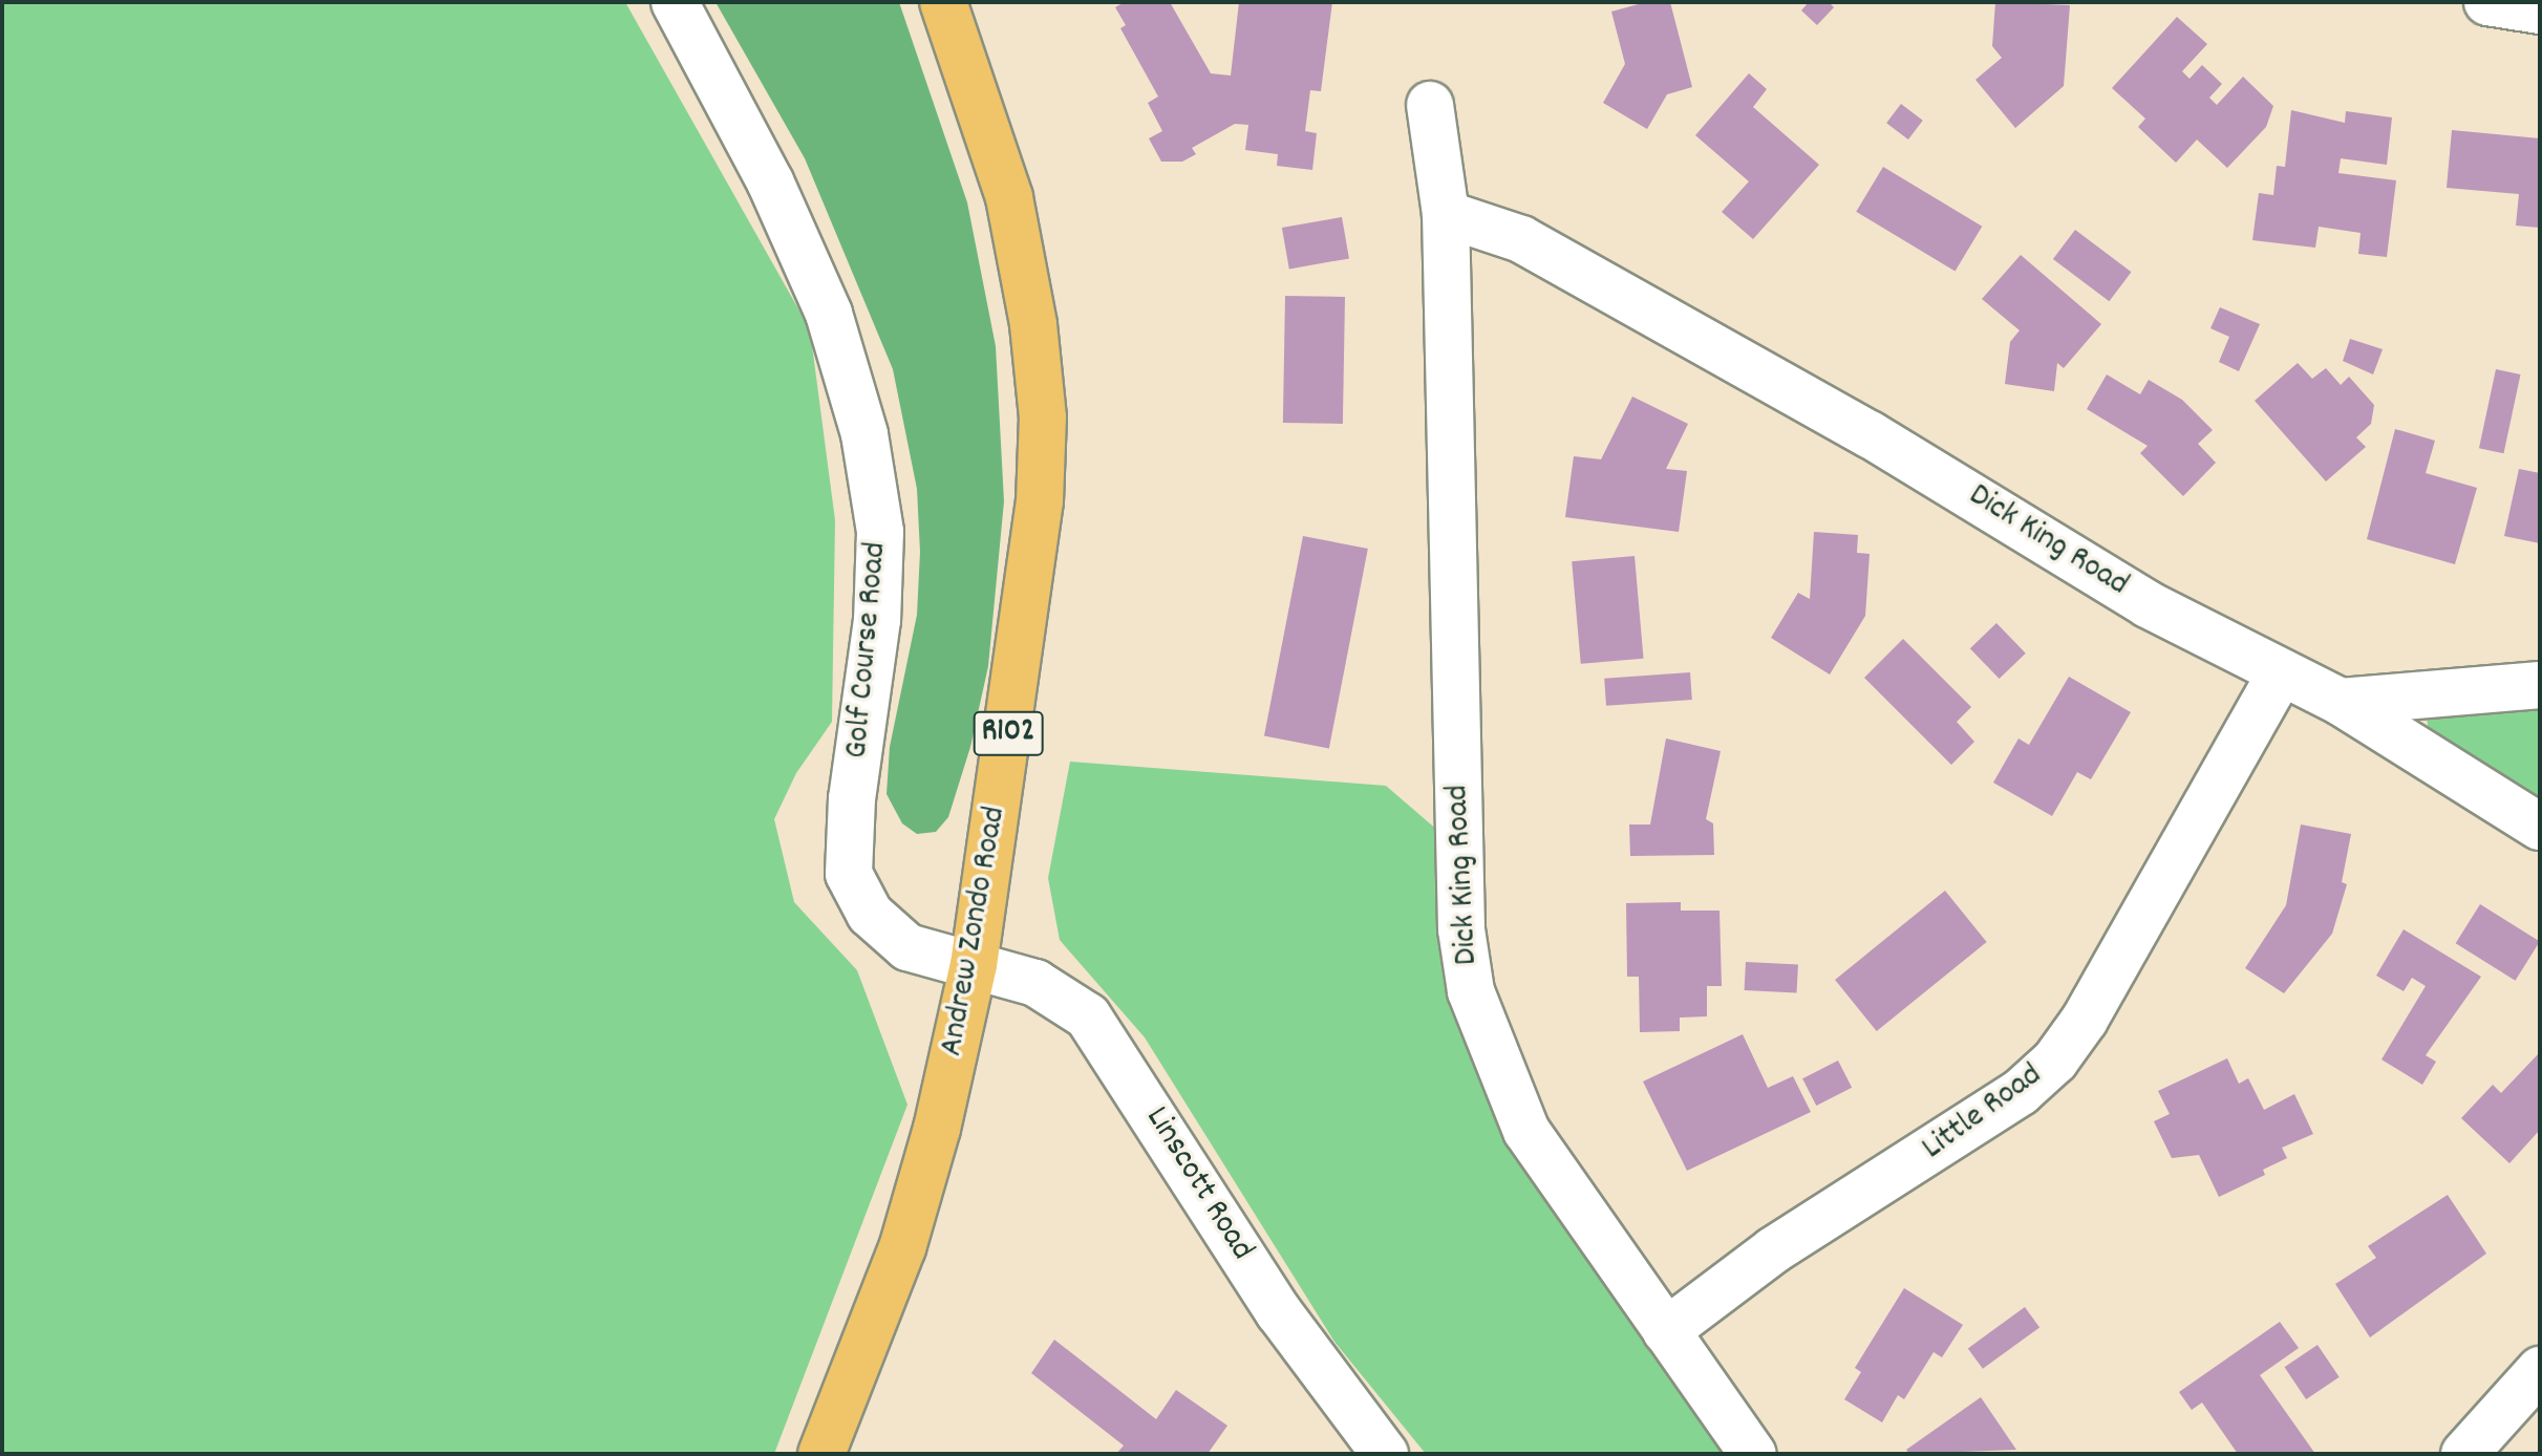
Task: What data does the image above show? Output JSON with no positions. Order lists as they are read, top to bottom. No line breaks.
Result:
{"streets":{"main road":["R102","Andrew Zondo Road"],"street":["Dick King Road","Golf Course Road","Little Road","Linscott Road"]},"crossings":[["Dick King Road","Little Road"],["Golf Course Road","Andrew Zondo Road"],["Golf Course Road","Linscott Road"],["Andrew Zondo Road","Linscott Road"]]}
